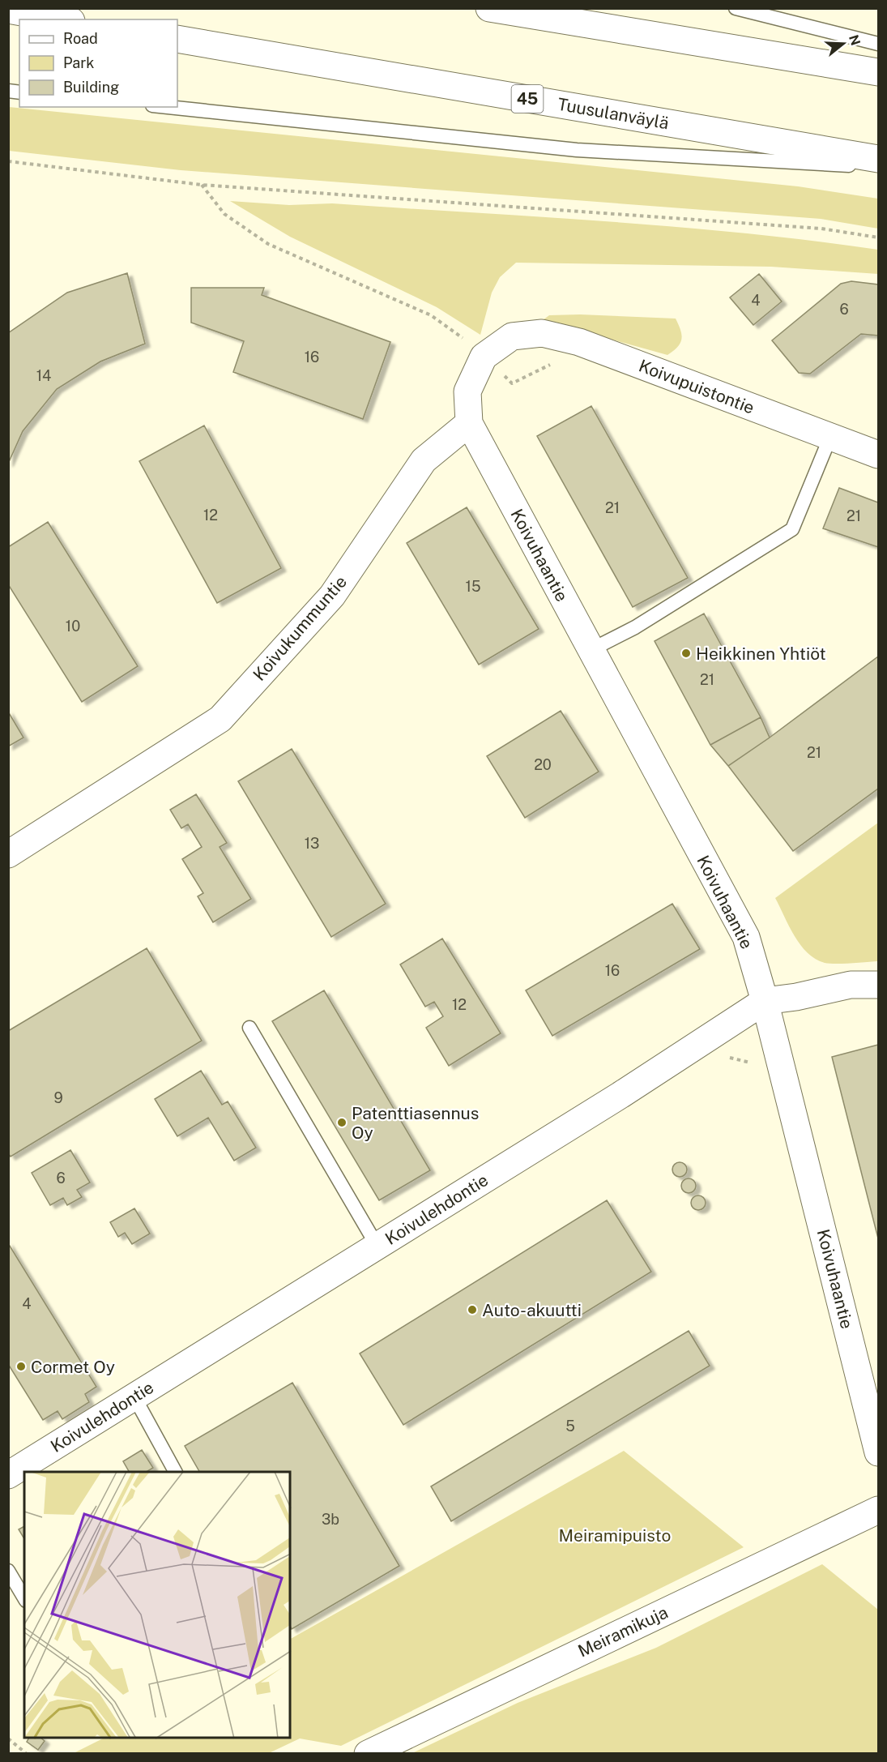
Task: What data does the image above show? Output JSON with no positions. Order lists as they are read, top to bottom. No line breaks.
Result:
{"streets":{"main road":["45","Tuusulanväylä","Koivupuistontie","Koivuhaantie","Koivukummuntie","Koivulehdontie","Meiramikuja"]},"crossings":[["Koivuhaantie","Koivukummuntie"],["Koivuhaantie","Koivulehdontie"]],"parks":["Meiramipuisto"],"places":["Heikkinen Yhtiöt","Patenttiasennus Oy","Auto-akuutti","Cormet Oy"],"house_numbers":["4","6","16","14","21","12","21","15","10","21","21","20","13","16","12","9","6","4","5","3b"],"legend":["Road","Park","Building"],"north":"right"}
